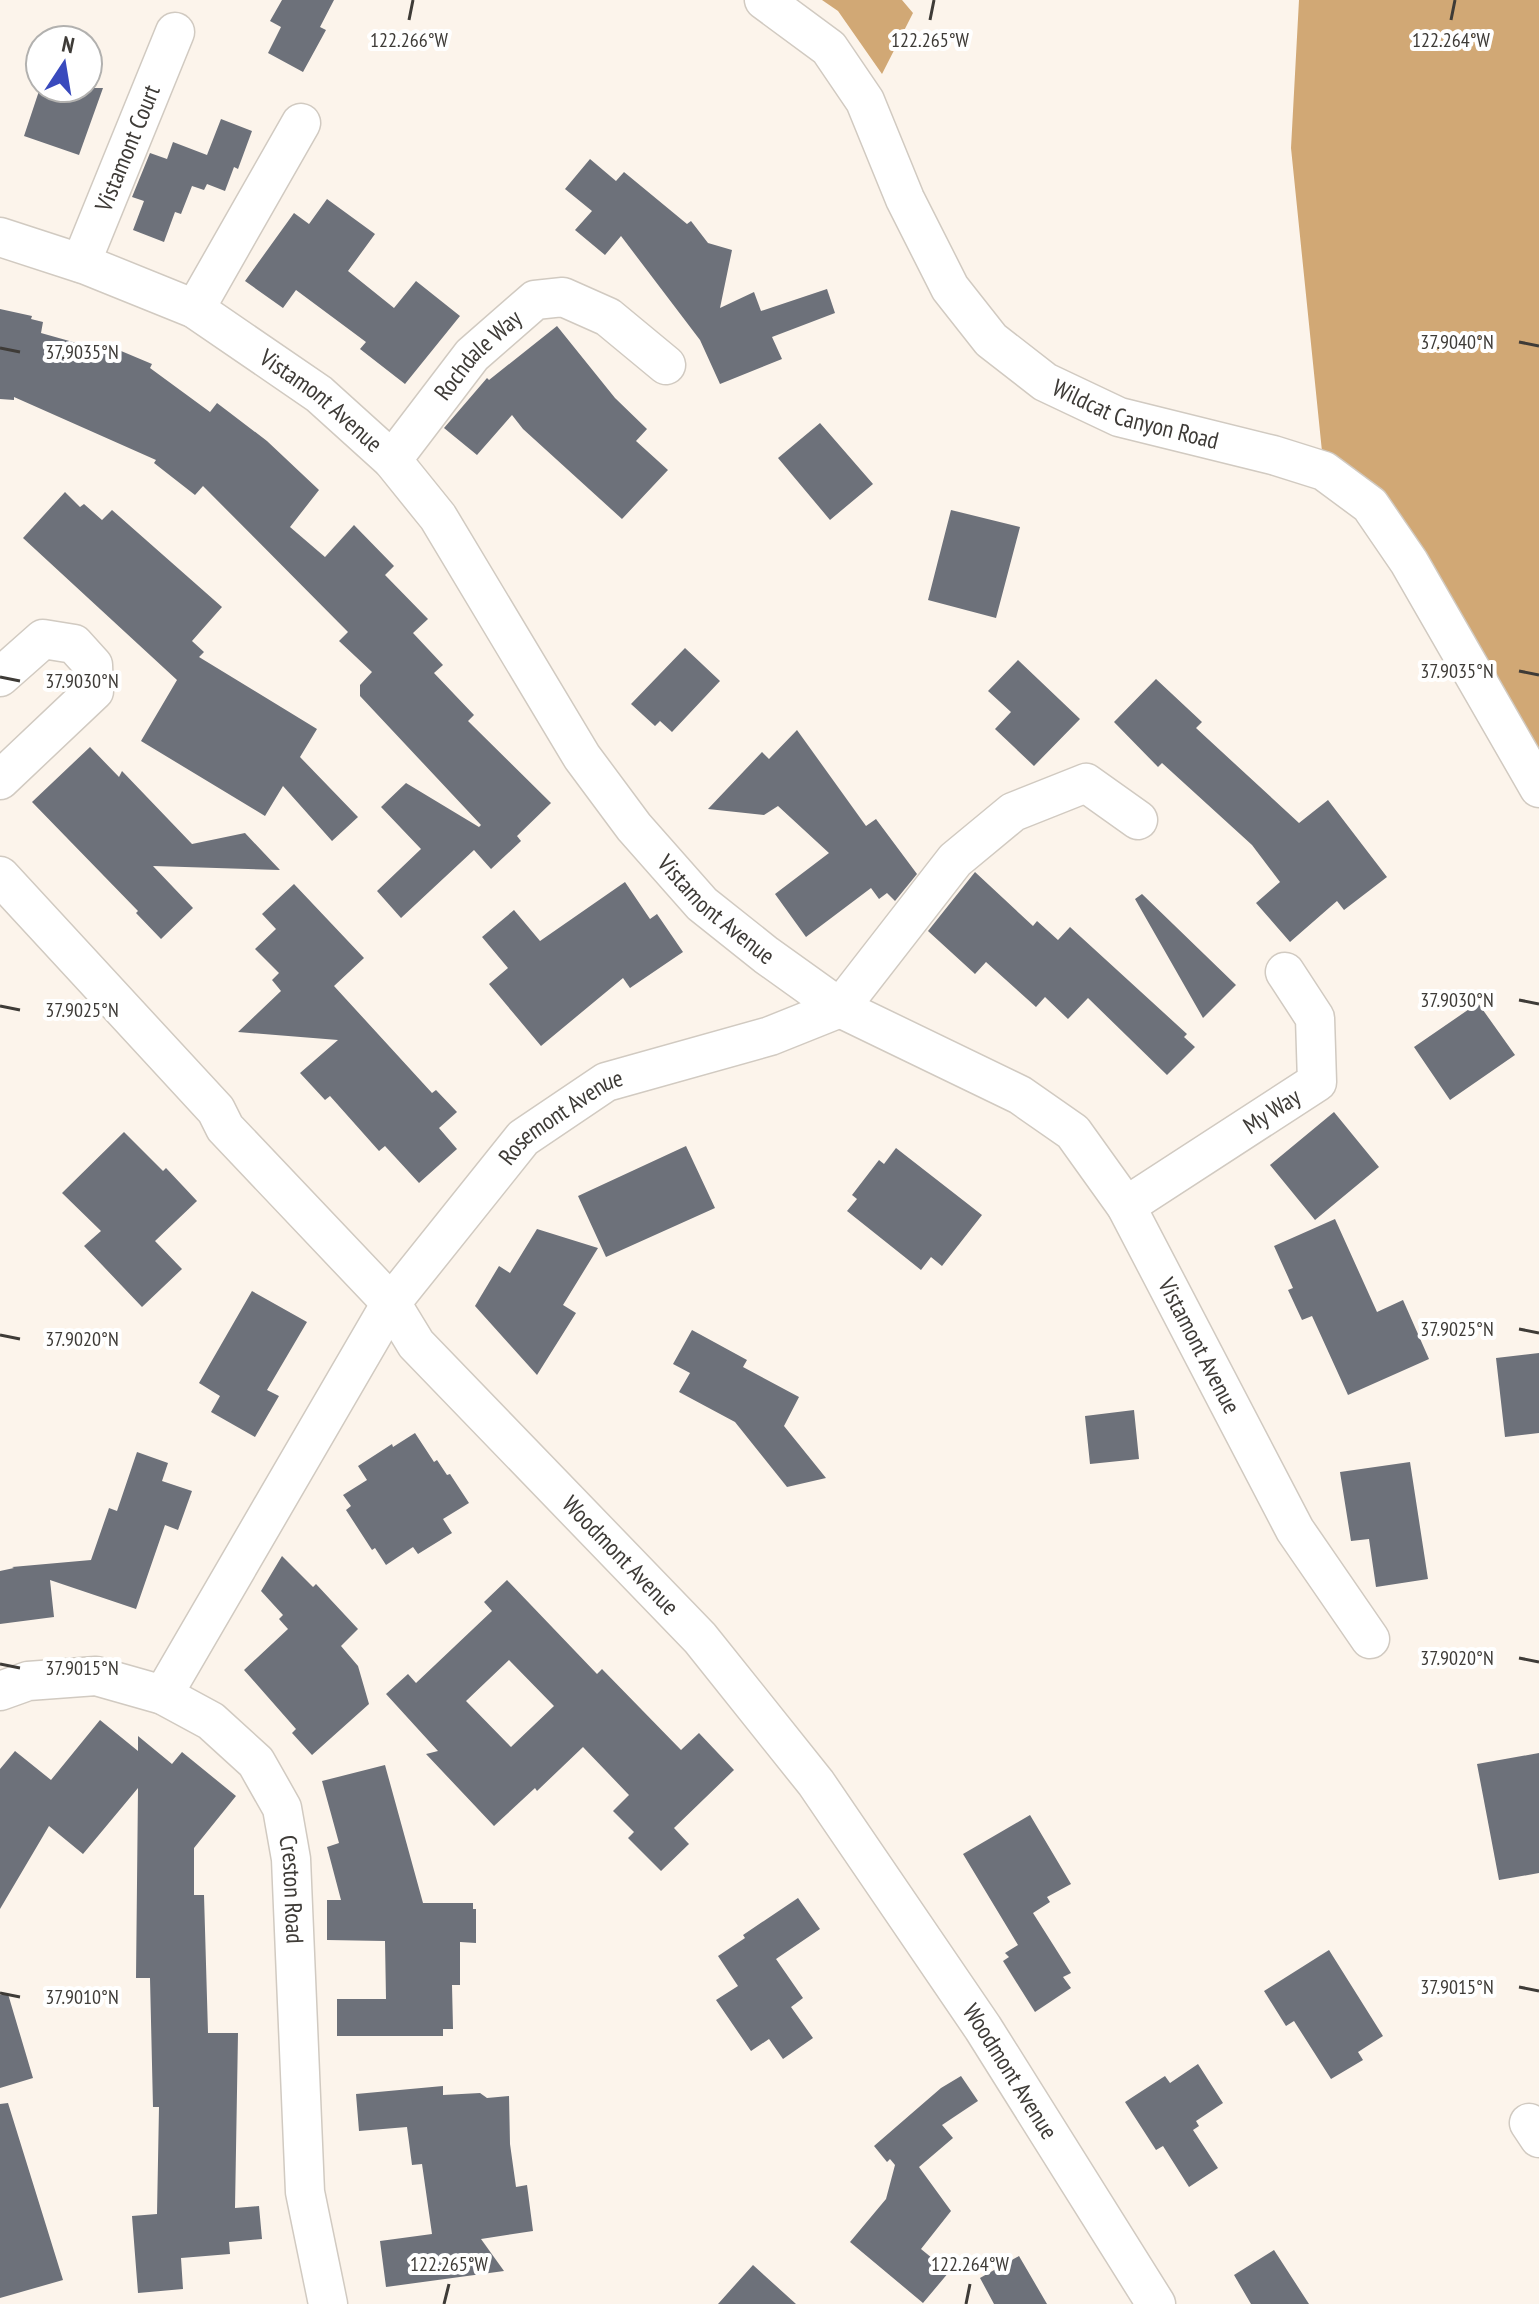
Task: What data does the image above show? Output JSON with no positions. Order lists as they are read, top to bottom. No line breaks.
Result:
{"streets":{"street":["Vistamont Court","Rochdale Way","Vistamont Avenue","Wildcat Canyon Road","My Way","Rosemont Avenue","Woodmont Avenue","Creston Road"]},"crossings":[["Vistamont Court","Vistamont Avenue"],["Rochdale Way","Vistamont Avenue"],["Vistamont Avenue","My Way"],["Vistamont Avenue","Rosemont Avenue"],["Rosemont Avenue","Woodmont Avenue"],["Rosemont Avenue","Creston Road"]],"north":"top","coordinates":["122.266°W","122.265°W","122.264°W","37.9040°N","37.9035°N","37.9030°N","37.9025°N","37.9020°N","37.9015°N","37.9010°N"]}
